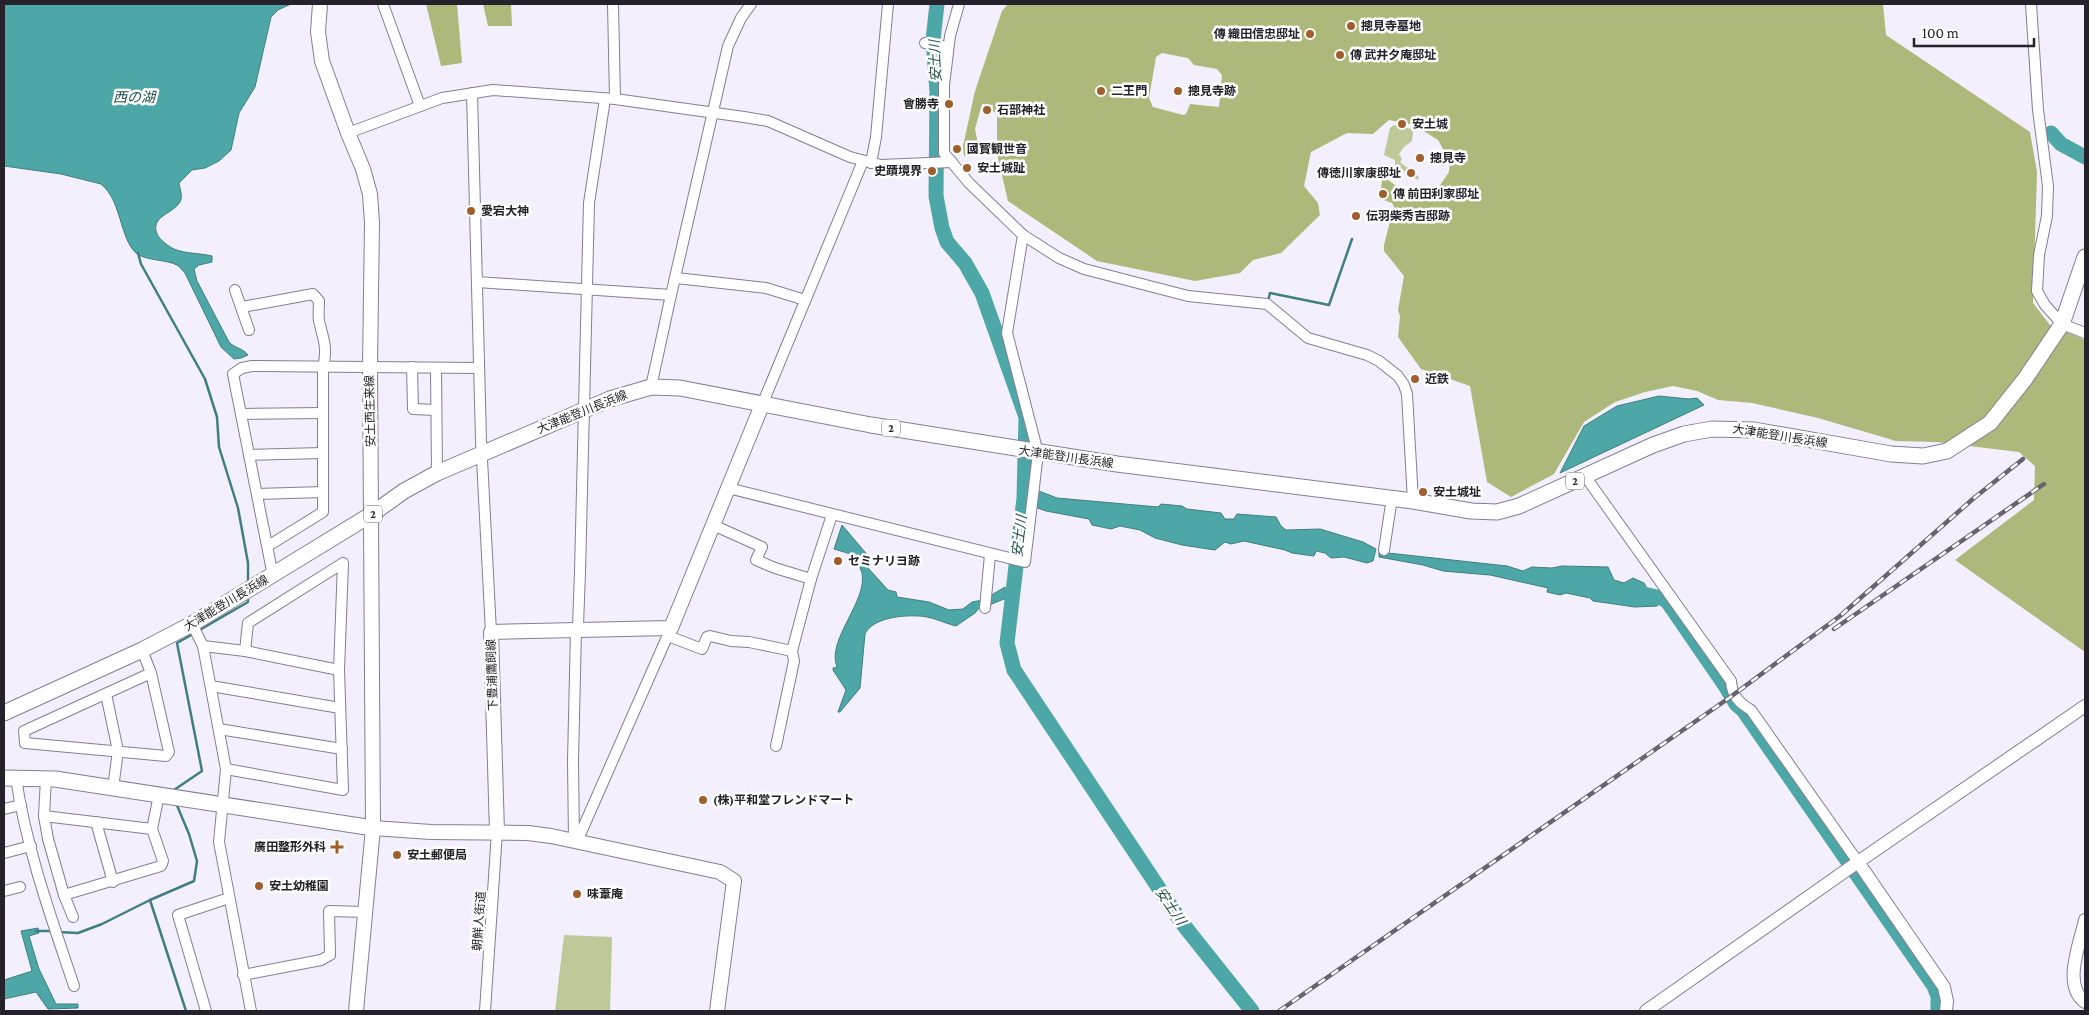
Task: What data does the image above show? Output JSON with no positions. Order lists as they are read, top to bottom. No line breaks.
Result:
{"streets":{"main road":["安土西生来線","大津能登川長浜線","2","下豊浦鷹飼線"],"street":["朝鮮人街道"]},"crossings":[["安土西生来線","大津能登川長浜線"],["下豊浦鷹飼線","朝鮮人街道"]],"water":["安土川","西の湖"],"places":{"other":["摠見寺墓地","傳 織田信忠邸址","傳 武井夕庵邸址","二王門","摠見寺跡","會勝寺","石部神社","安土城","國寳観世音","摠見寺","安土城趾","史蹟境界","傳徳川家康邸址","傳 前田利家邸址","愛宕大神","伝羽柴秀吉邸跡","近鉄","安土城址","セミナリヨ跡","(株)平和堂フレンドマート","安土郵便局","安土幼稚園","味葦庵"],"health":["廣田整形外科"]},"scale_bar":"100 m"}
